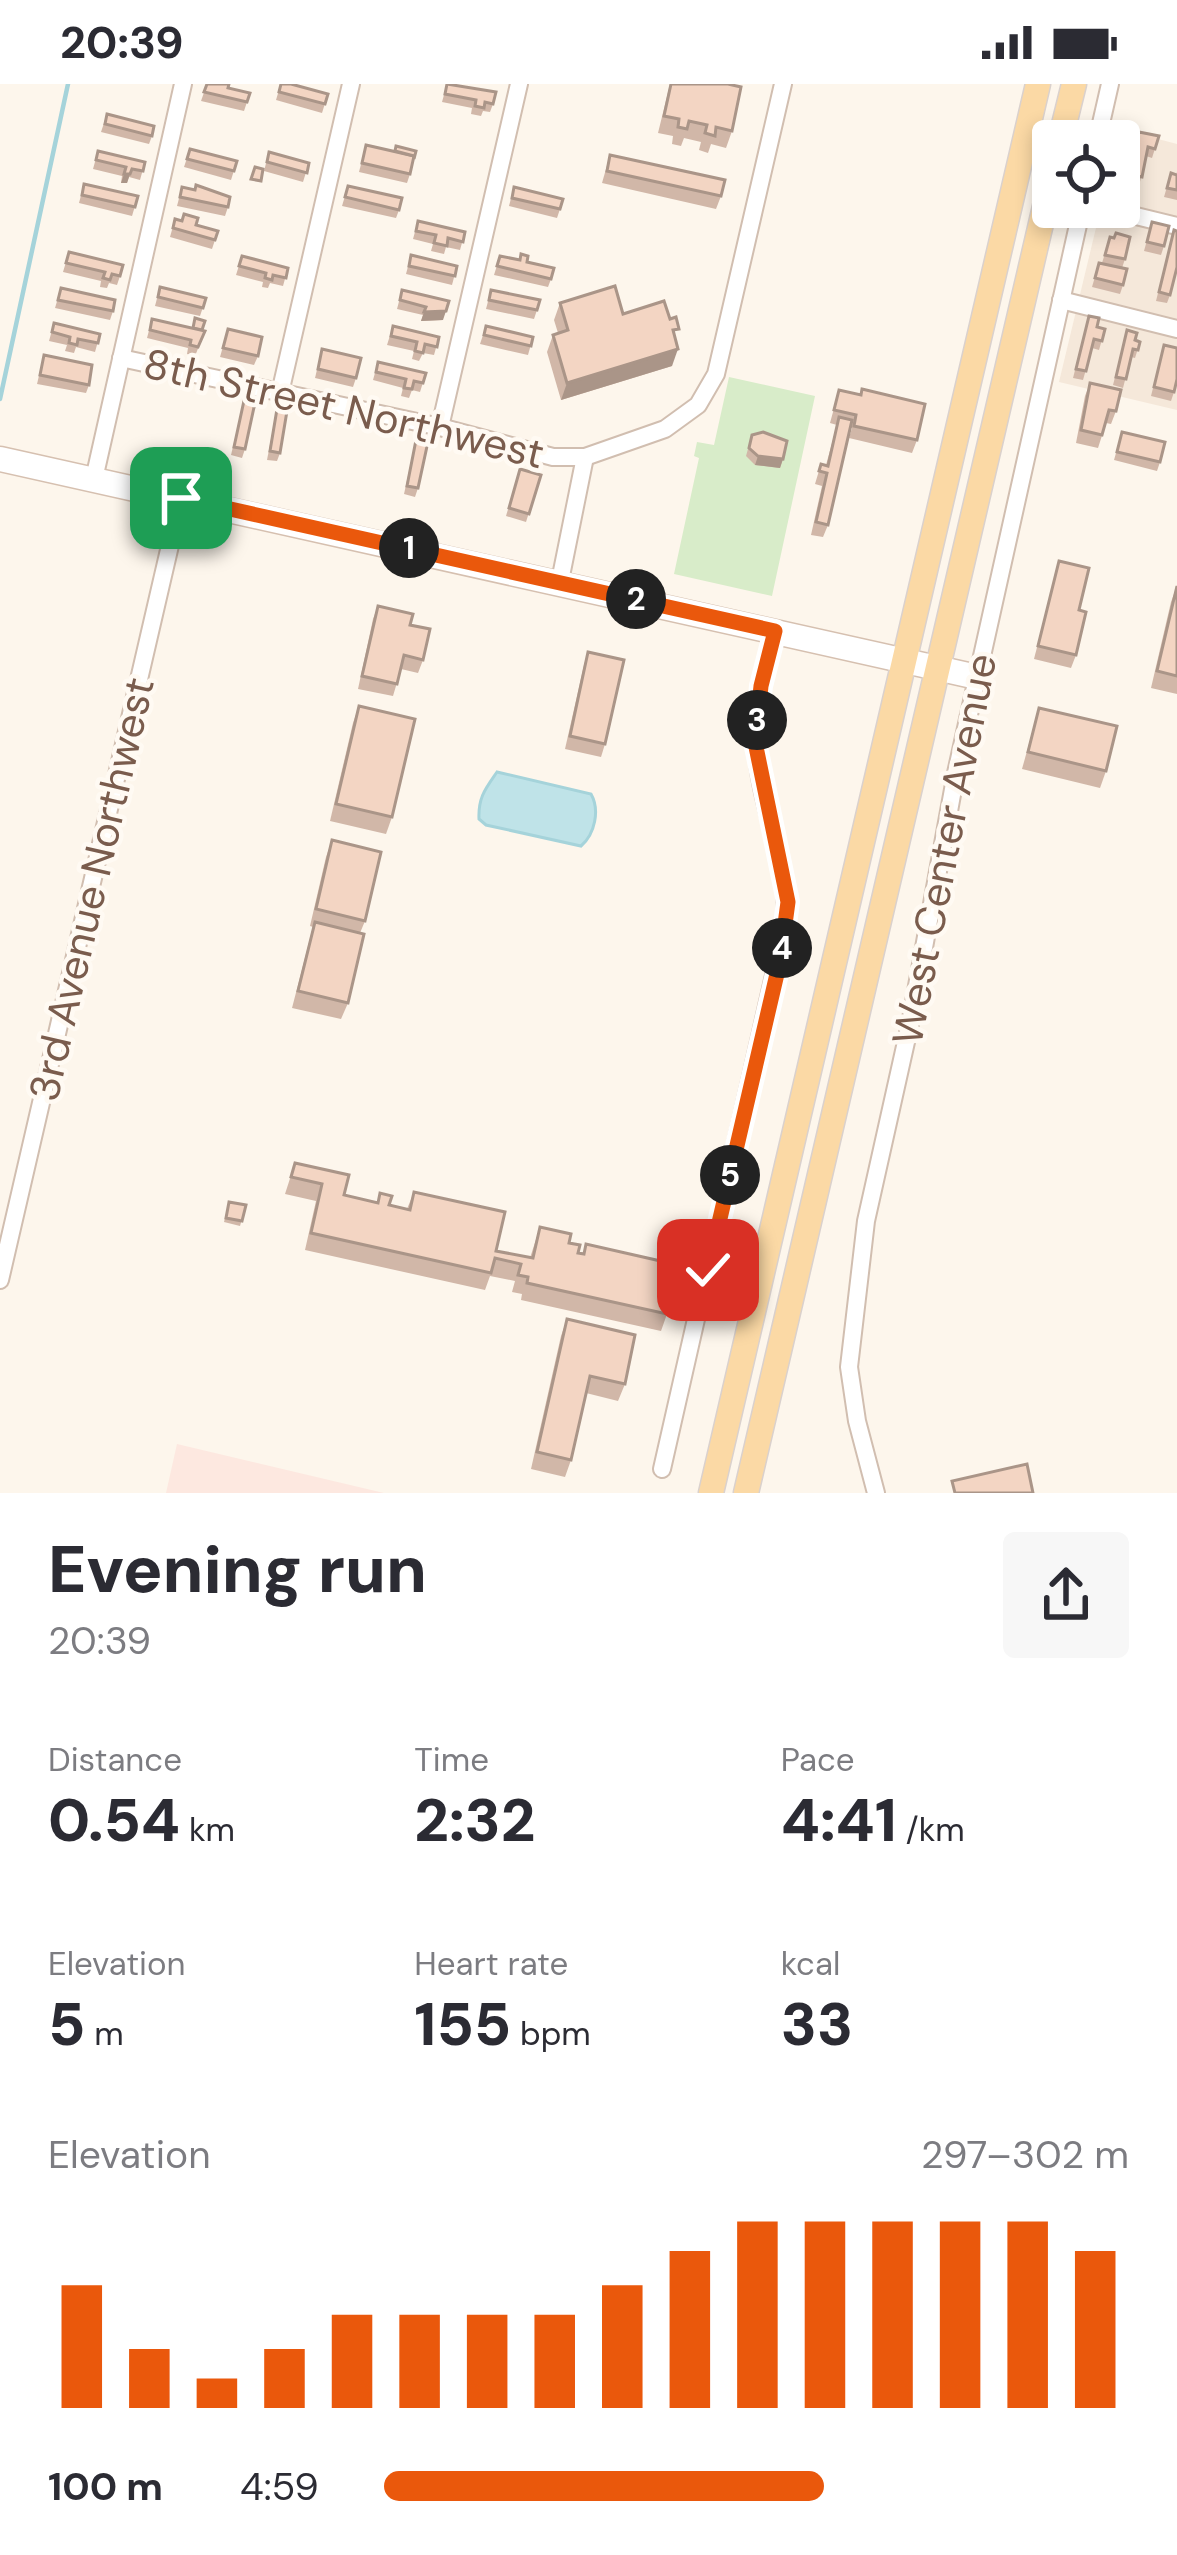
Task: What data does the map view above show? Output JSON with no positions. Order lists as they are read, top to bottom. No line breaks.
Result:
{"streets":{"street":["8th Street Northwest","West Center Avenue","3rd Avenue Northwest"]},"page":{"status":"20:39","pins":["1","2","3","4","5"],"heading":["Evening run","20:39"],"stats":[["Distance","0.54 km"],["Time","2:32"],["Pace","4:41 /km"],["Elevation","5 m"],["Heart rate","155 bpm"],["kcal","33"]],"chart":["Elevation","297–302 m"],"list":[{"name":"100 m","note":"4:59"}]}}
